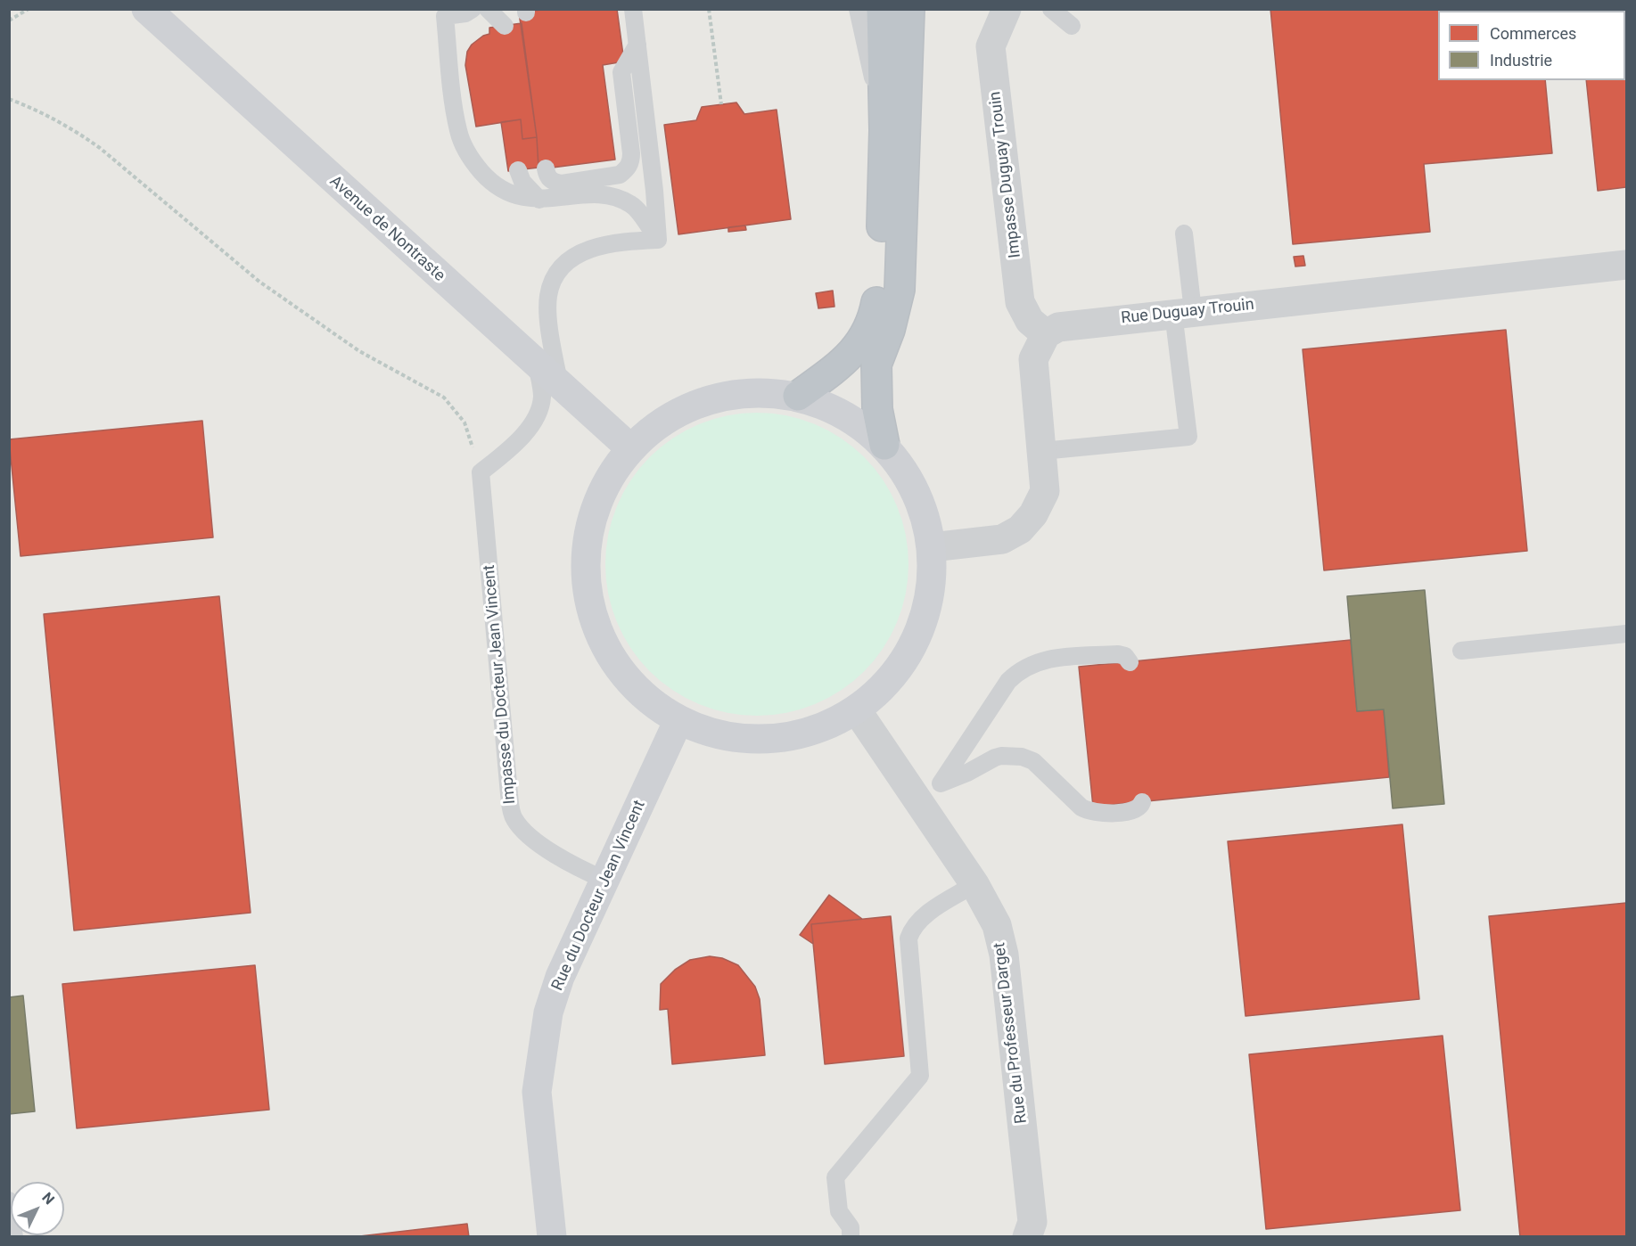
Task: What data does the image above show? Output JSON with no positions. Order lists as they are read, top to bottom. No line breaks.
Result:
{"streets":{"street":["Impasse Duguay Trouin","Avenue de Nontraste","Rue Duguay Trouin","Rue du Docteur Jean Vincent","Rue du Professeur Darget"],"lane":["Impasse du Docteur Jean Vincent"]},"crossings":[["Impasse Duguay Trouin","Rue Duguay Trouin"],["Impasse du Docteur Jean Vincent","Rue du Docteur Jean Vincent"]],"legend":["Commerces","Industrie"],"north":"top right"}
